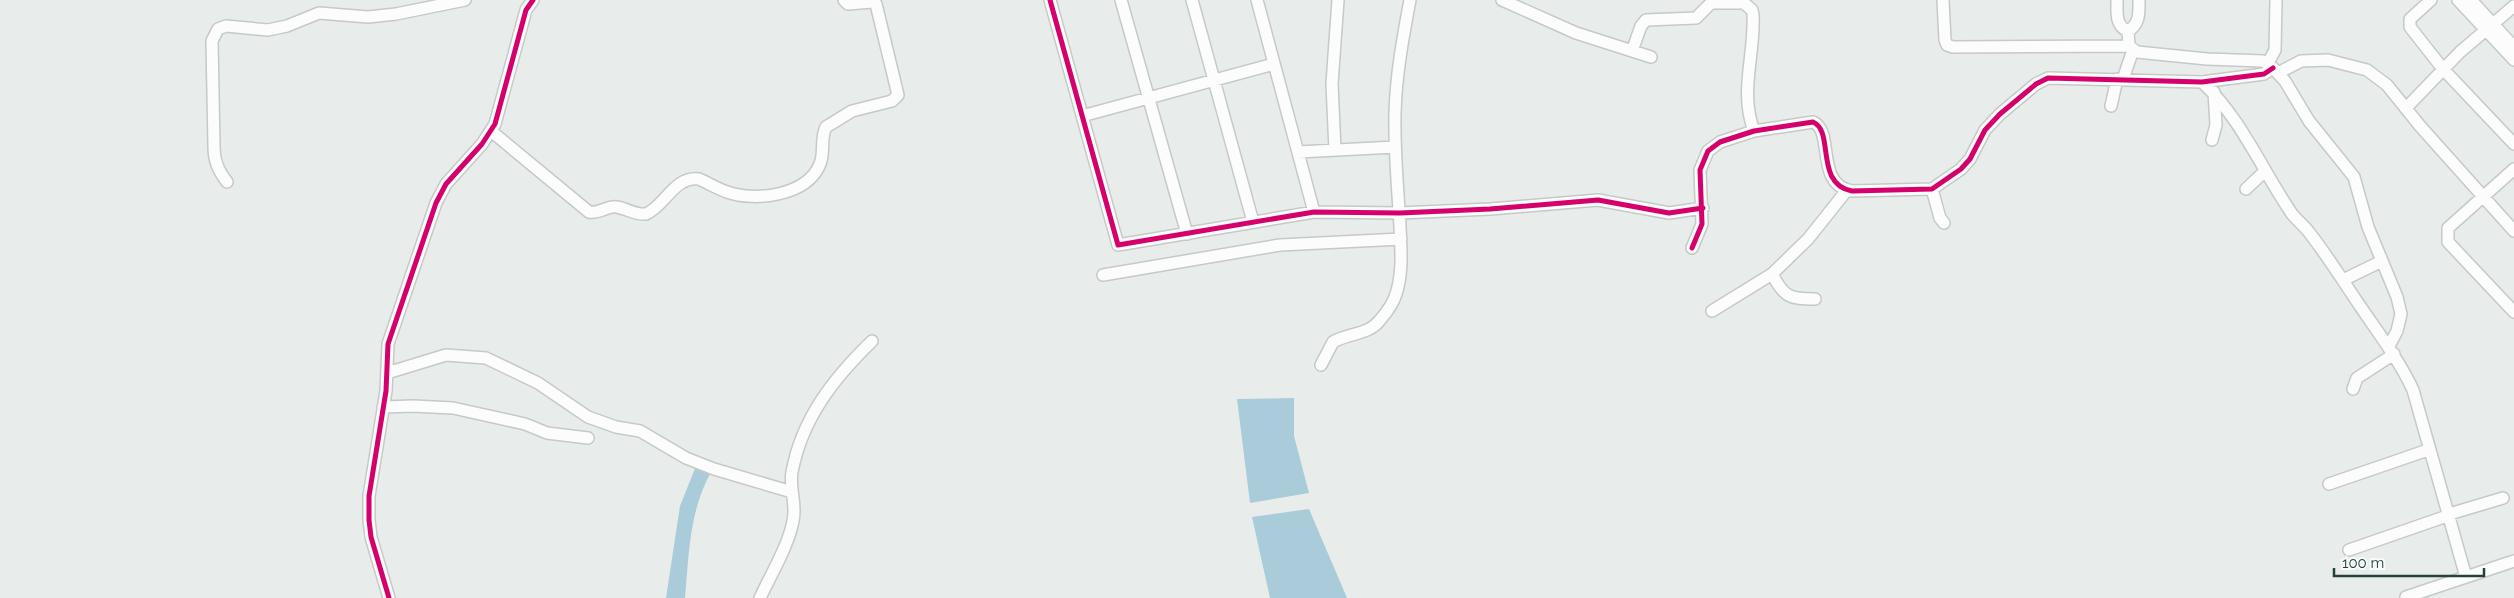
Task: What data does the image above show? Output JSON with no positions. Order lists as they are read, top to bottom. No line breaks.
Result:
{"scale_bar":"100 m"}
